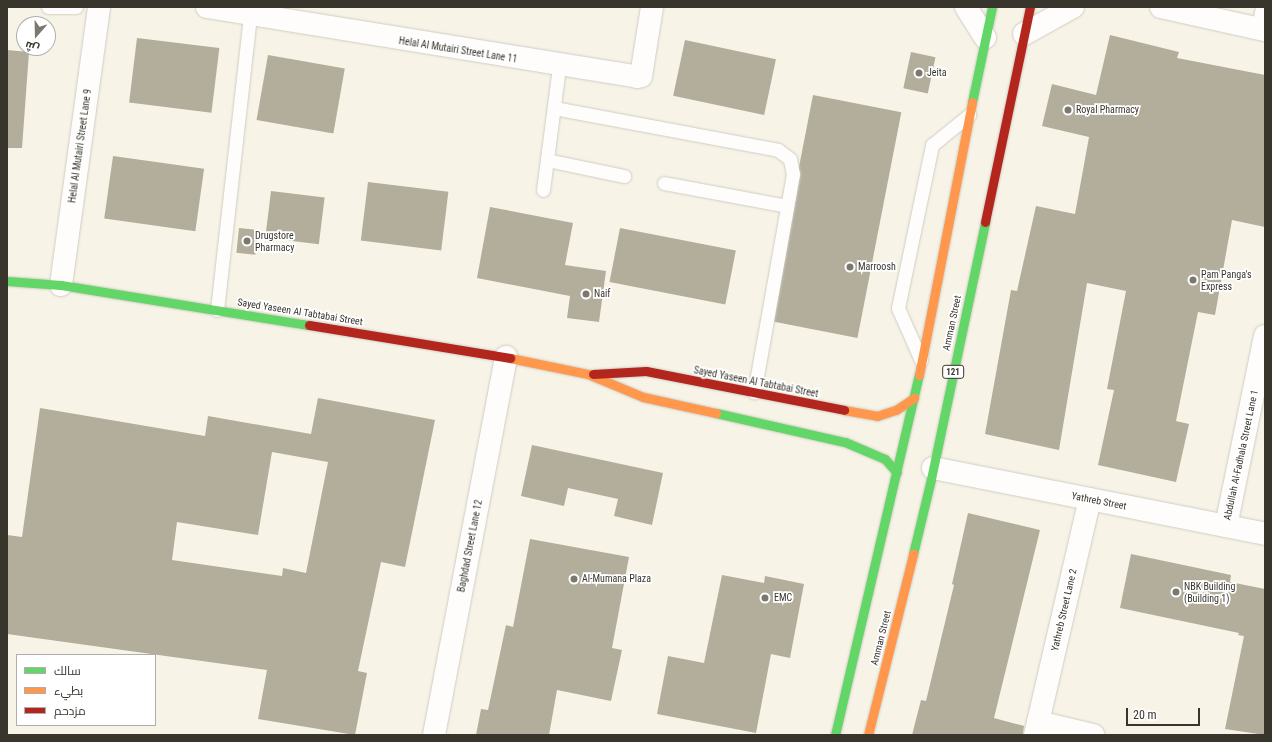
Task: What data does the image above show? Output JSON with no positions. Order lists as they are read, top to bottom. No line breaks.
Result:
{"streets":{"main road":["Sayed Yaseen Al Tabtabai Street","Amman Street","121"],"street":["Helal Al Mutairi Street Lane 11","Helal Al Mutairi Street Lane 9","Abdullah Al-Fadhala Street Lane 1","Yathreb Street","Baghdad Street Lane 12","Yathreb Street Lane 2"]},"crossings":[["Helal Al Mutairi Street Lane 9","Sayed Yaseen Al Tabtabai Street"],["Sayed Yaseen Al Tabtabai Street","Baghdad Street Lane 12"],["Amman Street","Yathreb Street"],["Abdullah Al-Fadhala Street Lane 1","Yathreb Street"],["Yathreb Street","Yathreb Street Lane 2"]],"places":["Jeita","Royal Pharmacy","Drugstore Pharmacy","Marroosh","Pam Panga's Express","Naif","Al-Mumana Plaza","NBK Building (Building 1)","EMC"],"legend":["سالك","بطيء","مزدحم"],"scale_bar":"20 m","north":"bottom"}
